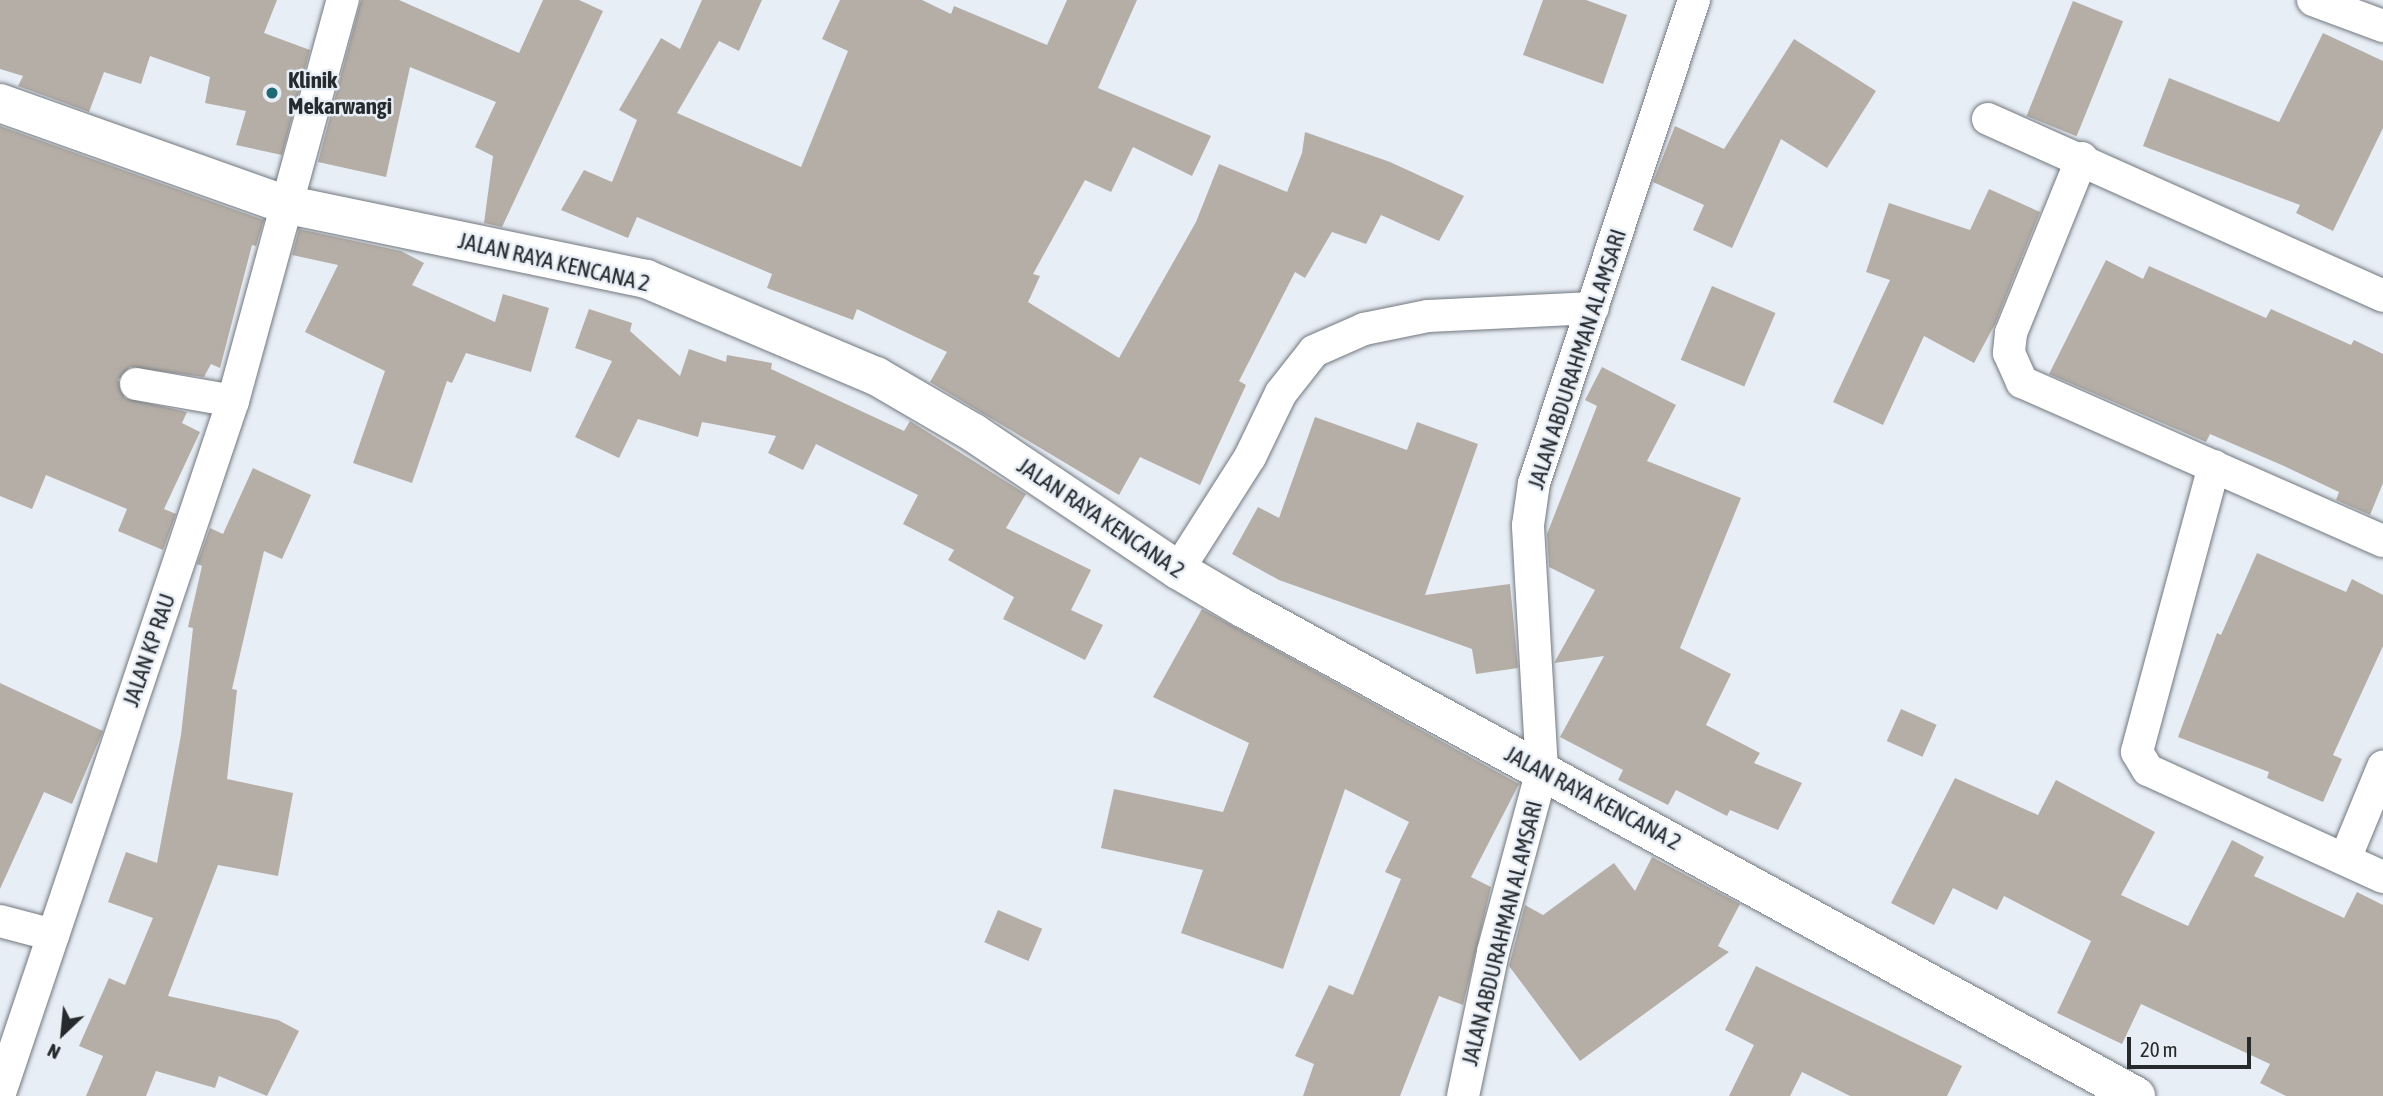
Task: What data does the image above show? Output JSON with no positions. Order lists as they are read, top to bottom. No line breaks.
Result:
{"streets":{"street":["JALAN RAYA KENCANA 2","JALAN ABDURAHMAN AL AMSARI","JALAN KP RAU"]},"crossings":[["JALAN RAYA KENCANA 2","JALAN ABDURAHMAN AL AMSARI"],["JALAN RAYA KENCANA 2","JALAN KP RAU"]],"places":["Klinik Mekarwangi"],"scale_bar":"20 m","north":"bottom left"}
